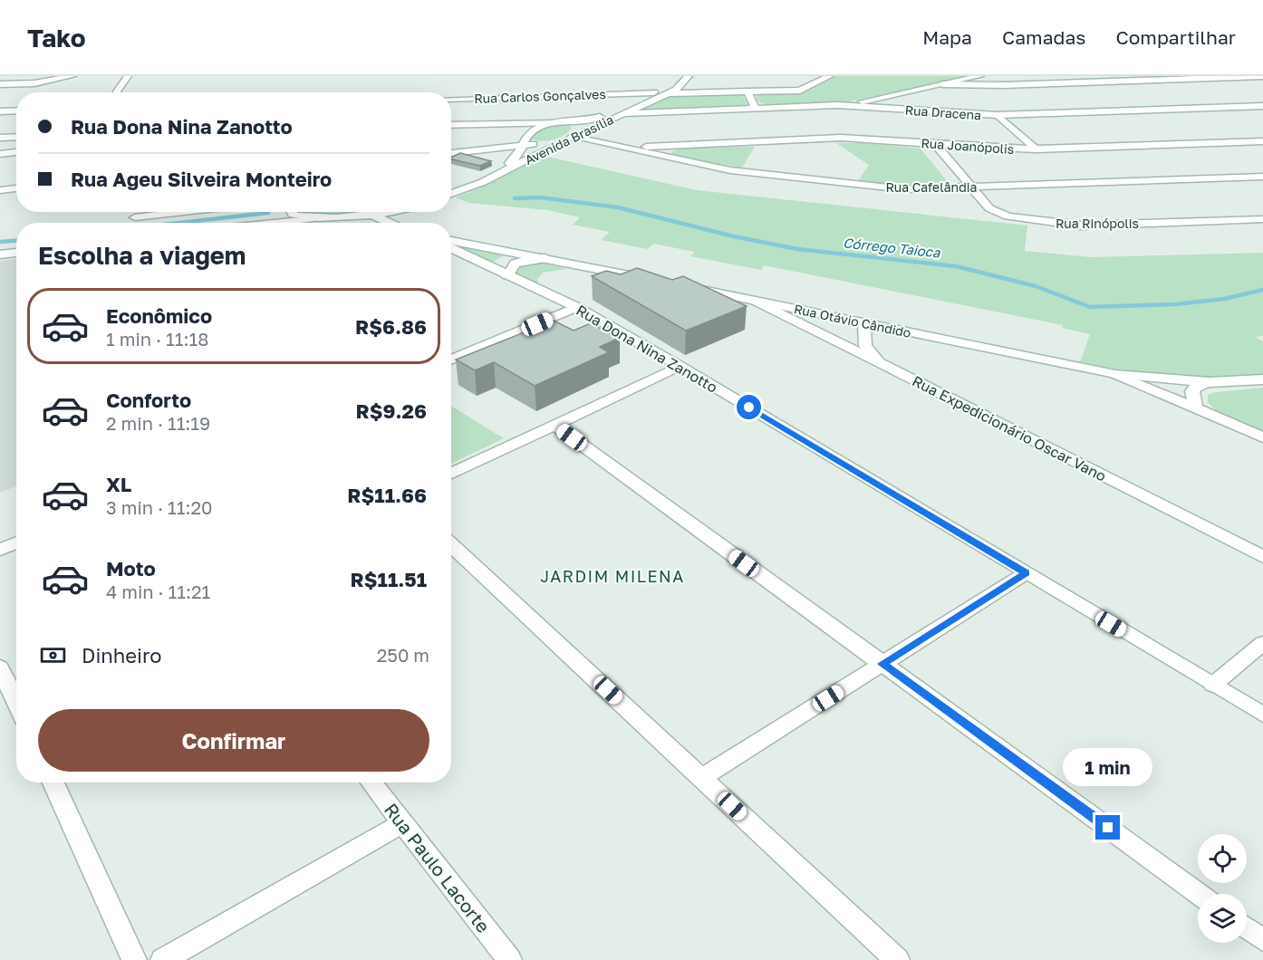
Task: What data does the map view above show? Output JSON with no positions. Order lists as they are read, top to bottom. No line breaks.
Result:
{"streets":{"street":["Rua Carlos Gonçalves","Rua Dracena","Avenida Brasília","Rua Joanópolis","Rua Cafelândia","Rua Rinópolis","Rua Otávio Cândido","Rua Dona Nina Zanotto","Rua Expedicionário Oscar Vano","Rua Paulo Lacorte"]},"crossings":[["Rua Carlos Gonçalves","Avenida Brasília"],["Rua Dracena","Avenida Brasília"],["Avenida Brasília","Rua Cafelândia"],["Rua Joanópolis","Rua Cafelândia"],["Rua Joanópolis","Rua Rinópolis"],["Rua Cafelândia","Rua Rinópolis"],["Rua Otávio Cândido","Rua Expedicionário Oscar Vano"]],"districts":["JARDIM MILENA"],"water":["Córrego Taioca"],"page":{"header":"Tako","nav":["Mapa","Camadas","Compartilhar"],"banner":["Rua Dona Nina Zanotto","Rua Ageu Silveira Monteiro"],"heading":"Escolha a viagem","list":[{"name":"Econômico","note":"1 min · 11:18","value":"R$6.86"},{"name":"Conforto","note":"2 min · 11:19","value":"R$9.26"},{"name":"XL","note":"3 min · 11:20","value":"R$11.66"},{"name":"Moto","note":"4 min · 11:21","value":"R$11.51"}],"pay":["Dinheiro","250 m"],"buttons":"Confirmar","bubble":"1 min"}}
